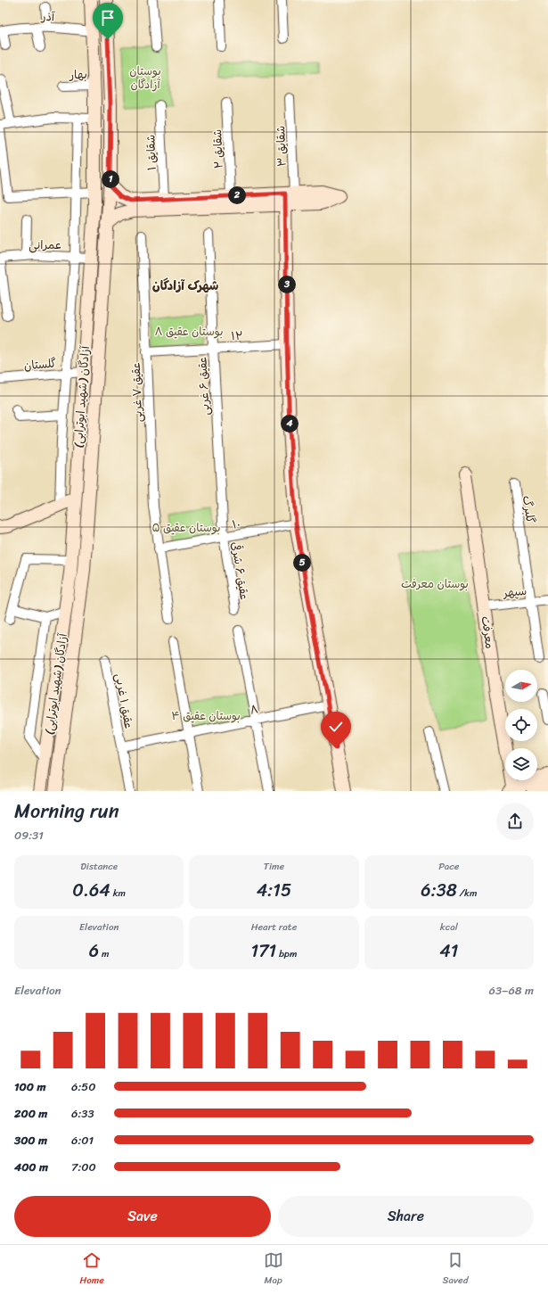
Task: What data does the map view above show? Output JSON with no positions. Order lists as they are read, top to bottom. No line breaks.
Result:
{"streets":{"main road":["آزادگان (شهید ابوترابی)","معرفت"],"street":["آذر","بهار","شقایق ۳","شقایق ۲","شقایق ۱","عمرانی","۱۲","گلستان","عقیق ۶ غربی","عقیق ۷ غربی","گلبرگ","۱۰","عقیق ۶ شرقی","سپهر","عقیق ۱ غربی","۸"]},"crossings":[["آذر","آزادگان (شهید ابوترابی)"],["بهار","آزادگان (شهید ابوترابی)"],["عمرانی","آزادگان (شهید ابوترابی)"],["۱۲","عقیق ۶ غربی"],["۱۲","عقیق ۷ غربی"],["گلستان","آزادگان (شهید ابوترابی)"],["عقیق ۶ غربی","۱۰"],["عقیق ۶ غربی","عقیق ۶ شرقی"],["عقیق ۷ غربی","۱۰"],["گلبرگ","سپهر"],["۱۰","عقیق ۶ شرقی"],["سپهر","معرفت"],["عقیق ۱ غربی","۸"]],"districts":["شهرک آزادگان"],"parks":["بوستان آزادگان","بوستان عقیق ۸","بوستان عقیق ۵","بوستان معرفت","بوستان عقیق ۴"],"north":"right","page":{"pins":["1","2","3","4","5"],"heading":["Morning run","09:31"],"stats":[["Distance","0.64 km"],["Time","4:15"],["Pace","6:38 /km"],["Elevation","6 m"],["Heart rate","171 bpm"],["kcal","41"]],"chart":["Elevation","63–68 m"],"list":[{"name":"100 m","note":"6:50"},{"name":"200 m","note":"6:33"},{"name":"300 m","note":"6:01"},{"name":"400 m","note":"7:00"}],"buttons":["Save","Share"],"tabs":["Home","Map","Saved"]}}
